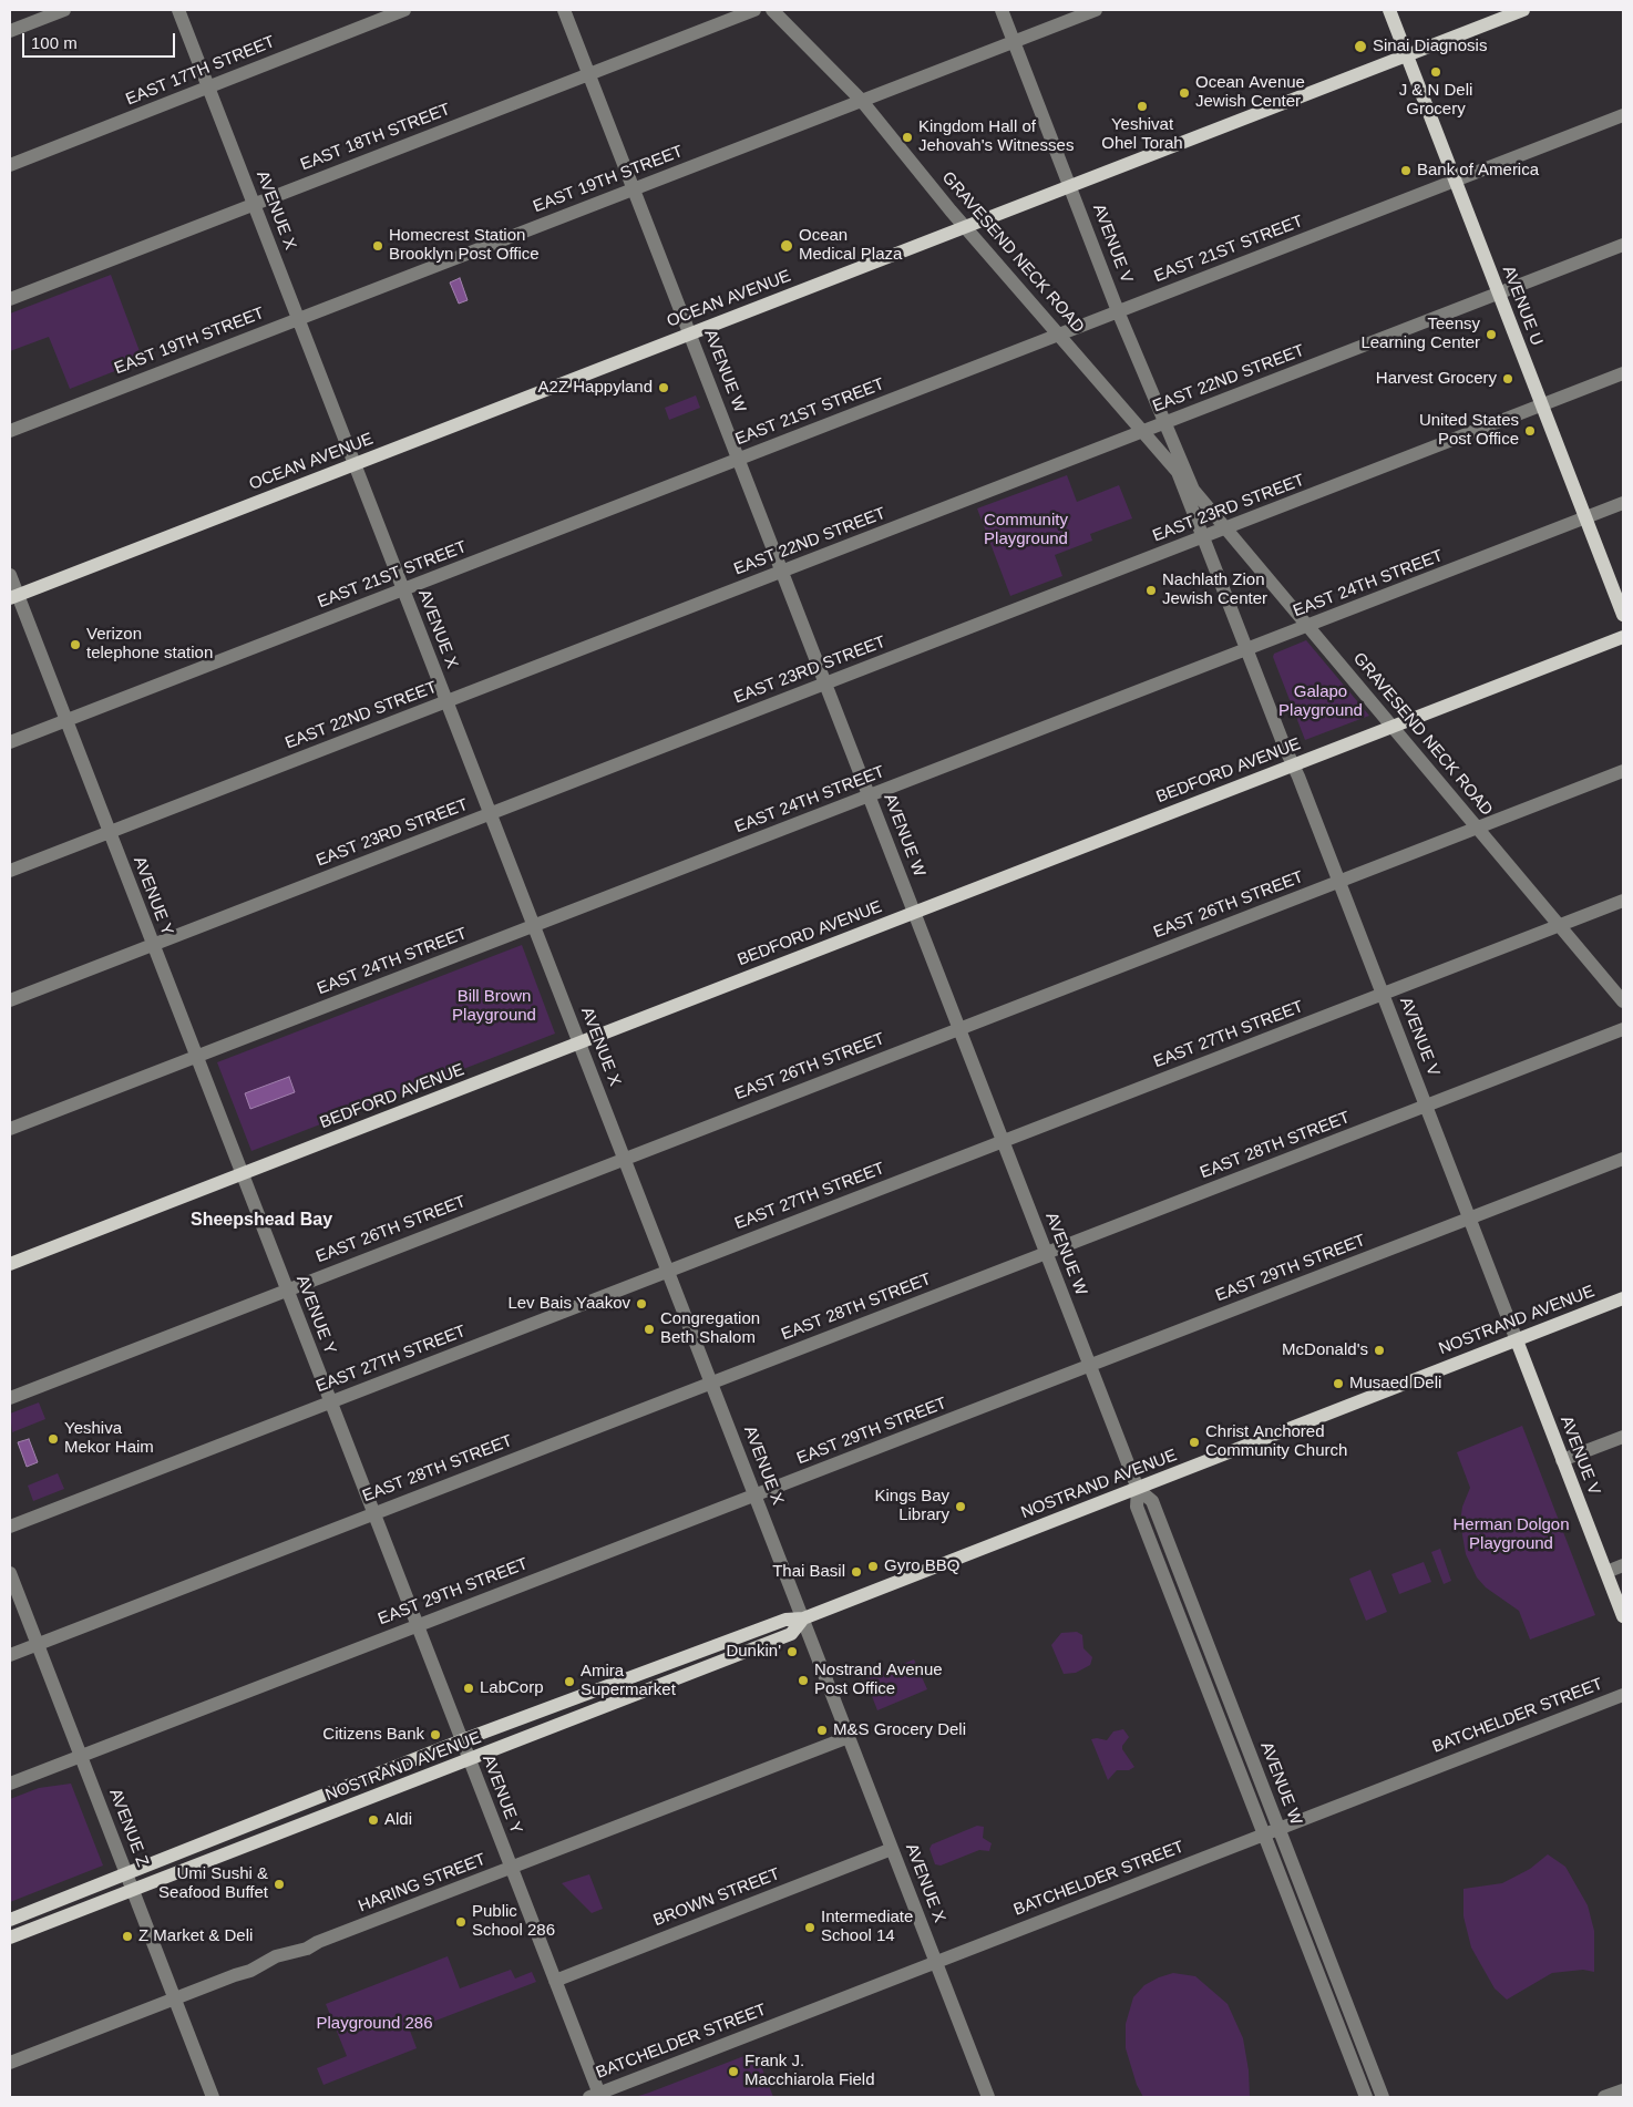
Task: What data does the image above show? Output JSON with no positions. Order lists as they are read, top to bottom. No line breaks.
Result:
{"streets":{"main road":["AVENUE V","OCEAN AVENUE","AVENUE U","BEDFORD AVENUE","NOSTRAND AVENUE"],"street":["EAST 17TH STREET","EAST 18TH STREET","EAST 19TH STREET","AVENUE X","EAST 21ST STREET","GRAVESEND NECK ROAD","AVENUE W","EAST 22ND STREET","EAST 23RD STREET","EAST 24TH STREET","AVENUE Y","EAST 26TH STREET","EAST 27TH STREET","EAST 28TH STREET","EAST 29TH STREET","BATCHELDER STREET","AVENUE Z","HARING STREET","BROWN STREET"]},"crossings":[["EAST 17TH STREET","AVENUE X"],["EAST 18TH STREET","AVENUE X"],["EAST 18TH STREET","AVENUE W"],["EAST 19TH STREET","AVENUE X"],["EAST 19TH STREET","AVENUE V"],["EAST 19TH STREET","GRAVESEND NECK ROAD"],["EAST 19TH STREET","AVENUE W"],["AVENUE X","EAST 21ST STREET"],["AVENUE X","OCEAN AVENUE"],["AVENUE X","EAST 22ND STREET"],["AVENUE X","EAST 23RD STREET"],["AVENUE X","EAST 24TH STREET"],["AVENUE X","BEDFORD AVENUE"],["AVENUE X","EAST 26TH STREET"],["AVENUE X","EAST 27TH STREET"],["AVENUE X","EAST 28TH STREET"],["AVENUE X","EAST 29TH STREET"],["AVENUE X","NOSTRAND AVENUE"],["AVENUE X","BATCHELDER STREET"],["AVENUE X","HARING STREET"],["AVENUE X","BROWN STREET"],["AVENUE V","EAST 21ST STREET"],["AVENUE V","GRAVESEND NECK ROAD"],["AVENUE V","OCEAN AVENUE"],["AVENUE V","EAST 22ND STREET"],["AVENUE V","EAST 23RD STREET"],["AVENUE V","EAST 24TH STREET"],["AVENUE V","BEDFORD AVENUE"],["AVENUE V","EAST 26TH STREET"],["AVENUE V","EAST 27TH STREET"],["AVENUE V","EAST 28TH STREET"],["AVENUE V","EAST 29TH STREET"],["AVENUE V","NOSTRAND AVENUE"],["EAST 21ST STREET","GRAVESEND NECK ROAD"],["EAST 21ST STREET","AVENUE U"],["EAST 21ST STREET","AVENUE W"],["EAST 21ST STREET","AVENUE Y"],["GRAVESEND NECK ROAD","OCEAN AVENUE"],["GRAVESEND NECK ROAD","EAST 22ND STREET"],["GRAVESEND NECK ROAD","EAST 23RD STREET"],["GRAVESEND NECK ROAD","EAST 24TH STREET"],["GRAVESEND NECK ROAD","BEDFORD AVENUE"],["GRAVESEND NECK ROAD","EAST 26TH STREET"],["GRAVESEND NECK ROAD","EAST 27TH STREET"],["OCEAN AVENUE","AVENUE U"],["OCEAN AVENUE","AVENUE W"],["OCEAN AVENUE","AVENUE Y"],["AVENUE U","EAST 22ND STREET"],["AVENUE U","EAST 23RD STREET"],["AVENUE U","EAST 24TH STREET"],["AVENUE W","EAST 22ND STREET"],["AVENUE W","EAST 23RD STREET"],["AVENUE W","EAST 24TH STREET"],["AVENUE W","BEDFORD AVENUE"],["AVENUE W","EAST 26TH STREET"],["AVENUE W","EAST 27TH STREET"],["AVENUE W","EAST 28TH STREET"],["AVENUE W","EAST 29TH STREET"],["AVENUE W","NOSTRAND AVENUE"],["AVENUE W","BATCHELDER STREET"],["EAST 22ND STREET","AVENUE Y"],["EAST 23RD STREET","AVENUE Y"],["EAST 24TH STREET","AVENUE Y"],["BEDFORD AVENUE","AVENUE Y"],["AVENUE Y","EAST 26TH STREET"],["AVENUE Y","EAST 27TH STREET"],["AVENUE Y","EAST 28TH STREET"],["AVENUE Y","EAST 29TH STREET"],["AVENUE Y","NOSTRAND AVENUE"],["AVENUE Y","BATCHELDER STREET"],["AVENUE Y","HARING STREET"],["AVENUE Y","BROWN STREET"],["EAST 28TH STREET","AVENUE Z"],["EAST 29TH STREET","AVENUE Z"],["NOSTRAND AVENUE","AVENUE Z"],["AVENUE Z","HARING STREET"]],"districts":["Sheepshead Bay"],"parks":["Community Playground","Galapo Playground","Bill Brown Playground","Herman Dolgon Playground","Playground 286"],"places":["Sinai Diagnosis","J & N Deli Grocery","Ocean Avenue Jewish Center","Yeshivat Ohel Torah","Kingdom Hall of Jehovah's Witnesses","Bank of America","Homecrest Station Brooklyn Post Office","Ocean Medical Plaza","Teensy Learning Center","Harvest Grocery","A2Z Happyland","United States Post Office","Nachlath Zion Jewish Center","Verizon telephone station","Lev Bais Yaakov","Congregation Beth Shalom","McDonald's","Musaed Deli","Yeshiva Mekor Haim","Christ Anchored Community Church","Kings Bay Library","Gyro BBQ","Thai Basil","Dunkin'","Nostrand Avenue Post Office","Amira Supermarket","LabCorp","M&S Grocery Deli","Citizens Bank","Aldi","Umi Sushi & Seafood Buffet","Public School 286","Intermediate School 14","Z Market & Deli","Frank J. Macchiarola Field"],"scale_bar":"100 m"}
